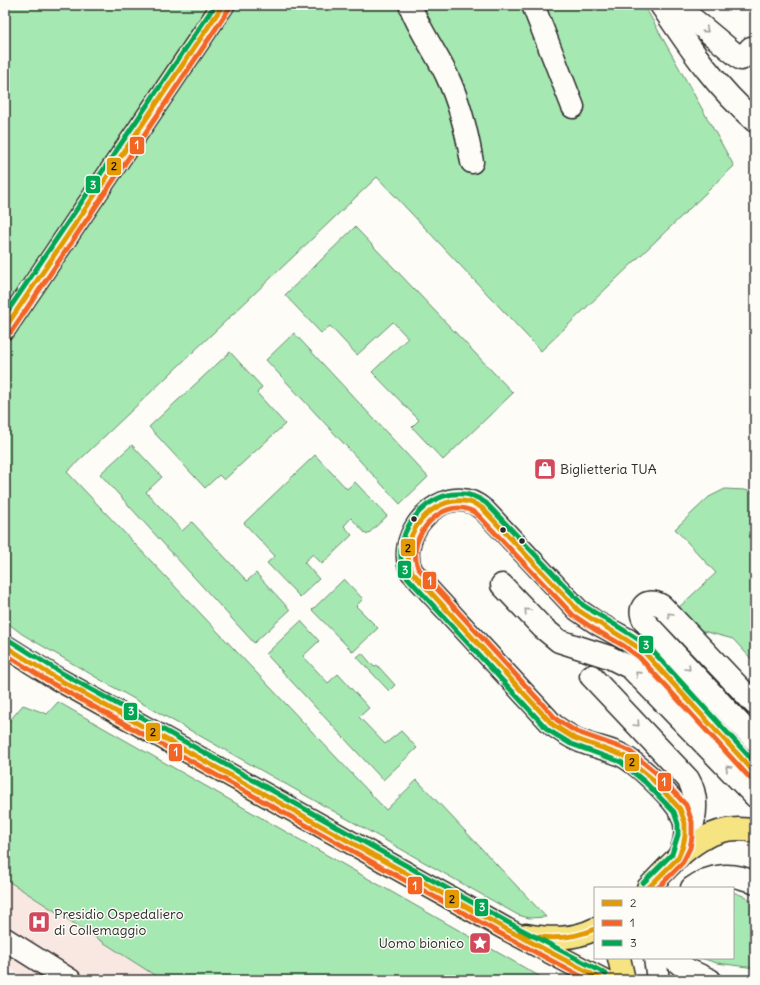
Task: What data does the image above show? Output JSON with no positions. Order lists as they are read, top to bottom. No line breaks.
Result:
{"places":{"shop":["Biglietteria TUA"],"hospital":["Presidio Ospedaliero di Collemaggio"],"place":["Uomo bionico"]},"lines":["transit line 2","transit line 3","transit line 1"],"legend":["2","1","3"]}
